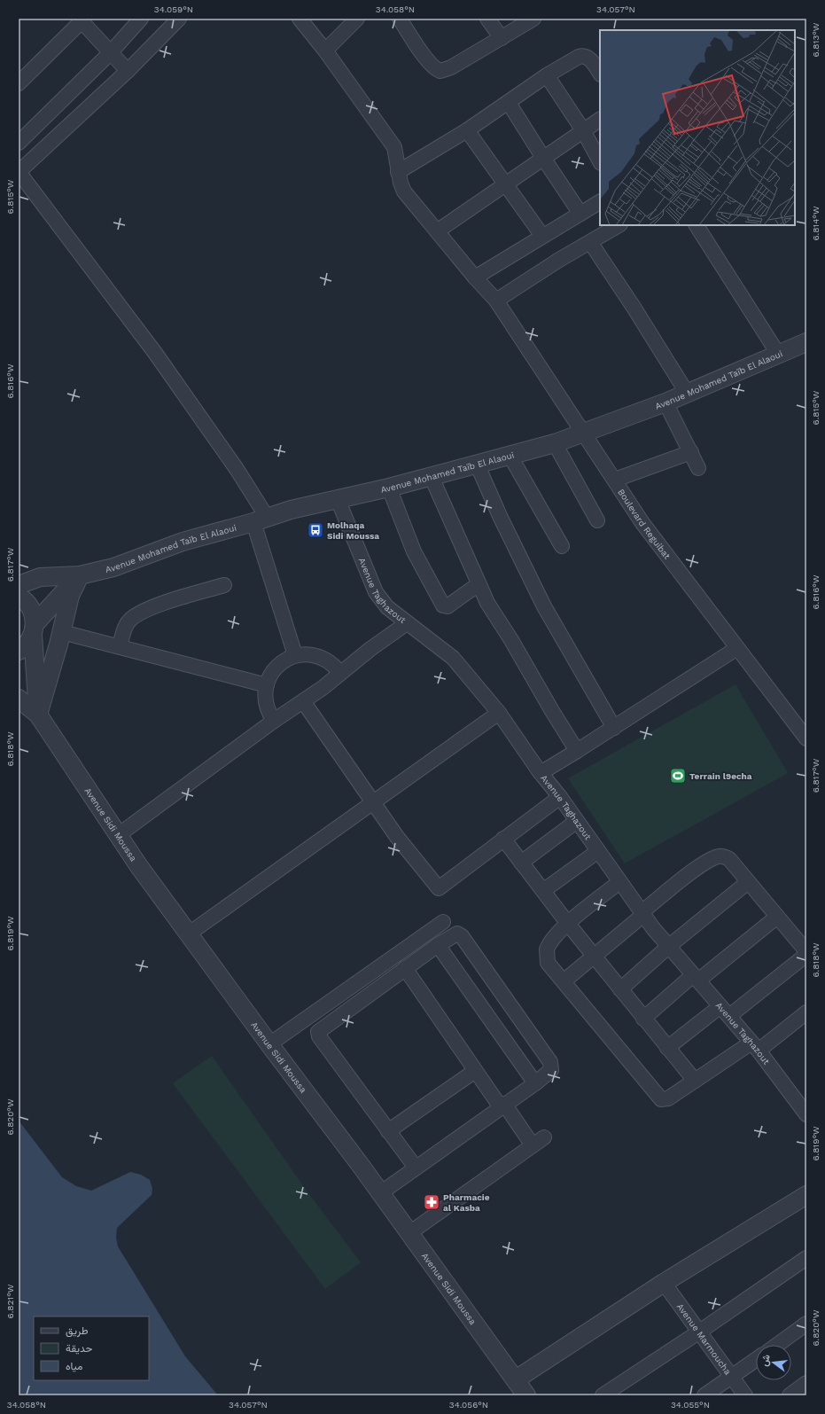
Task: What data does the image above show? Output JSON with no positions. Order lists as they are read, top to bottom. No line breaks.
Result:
{"streets":{"street":["Avenue Mohamed Taïb El Alaoui","Boulevard Reguibat","Avenue Taghazout","Avenue Sidi Moussa","Avenue Marmoucha"]},"crossings":[["Avenue Mohamed Taïb El Alaoui","Boulevard Reguibat"],["Avenue Mohamed Taïb El Alaoui","Avenue Taghazout"]],"places":{"bus stop":["Molhaqa Sidi Moussa"],"sports":["Terrain l9echa"],"pharmacy":["Pharmacie al Kasba"]},"legend":["طريق","حديقة","مياه"],"north":"left","coordinates":["34.059°N","34.058°N","34.057°N","6.813°W","6.815°W","6.814°W","6.816°W","6.817°W","6.818°W","6.819°W","6.820°W","6.821°W","34.056°N","34.055°N"]}
